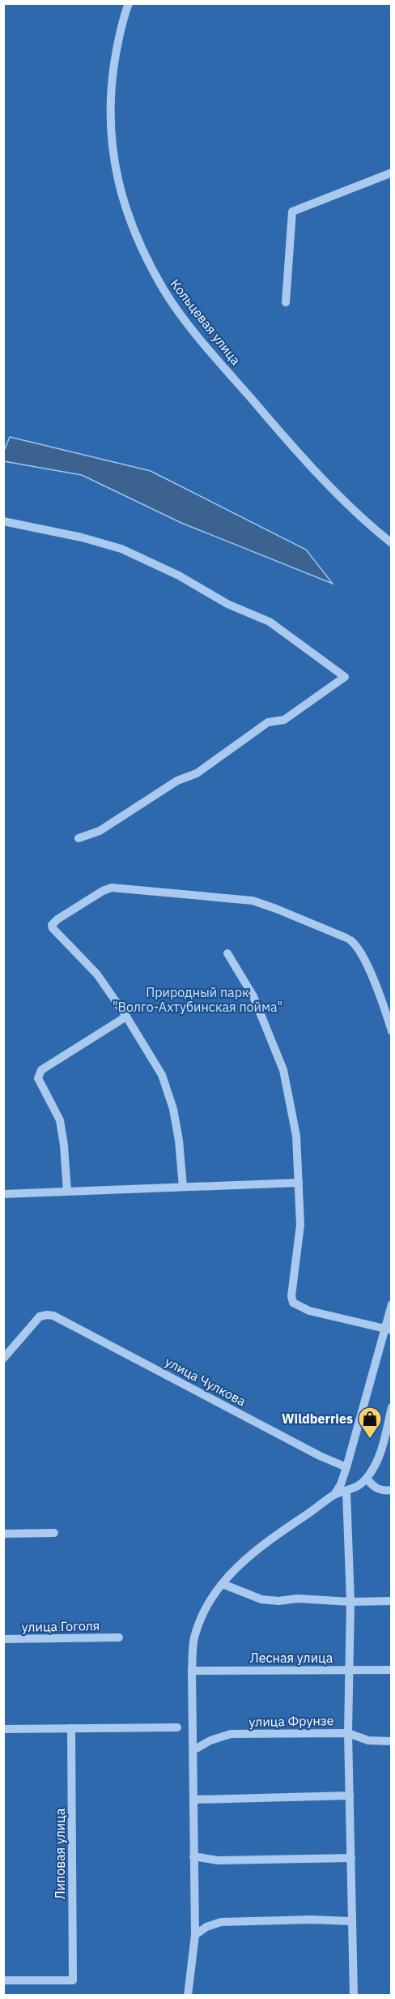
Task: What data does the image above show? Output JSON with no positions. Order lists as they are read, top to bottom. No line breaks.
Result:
{"streets":{"street":["Кольцевая улица","улица Чулкова","улица Гоголя","Лесная улица","улица Фрунзе","Липовая улица"]},"parks":["Природный парк \"Волго-Ахтубинская пойма\""],"places":{"shop":["Wildberries"]}}
